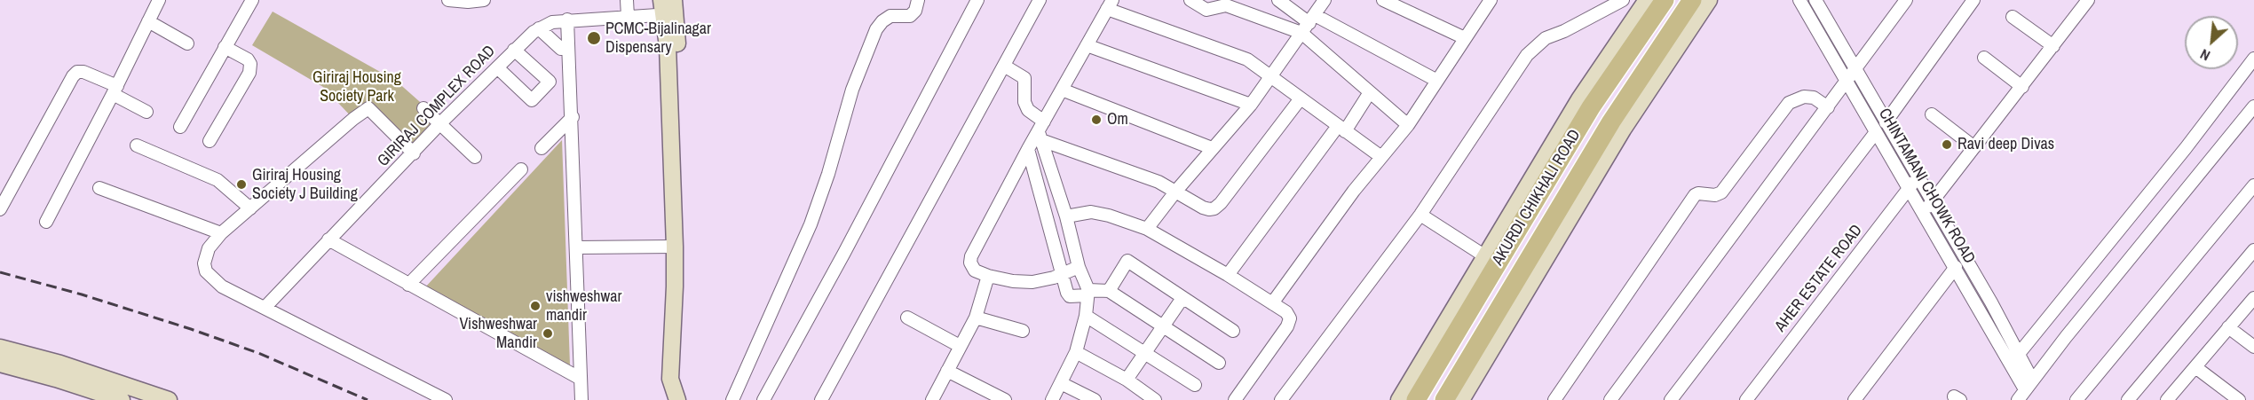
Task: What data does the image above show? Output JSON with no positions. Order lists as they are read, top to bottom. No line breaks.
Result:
{"streets":{"main road":["AKURDI CHIKHALI ROAD"],"street":["GIRIRAJ COMPLEX ROAD","CHINTAMANI CHOWK ROAD","AHER ESTATE ROAD"]},"crossings":[["CHINTAMANI CHOWK ROAD","AHER ESTATE ROAD"]],"parks":["Giriraj Housing Society Park"],"places":["PCMC-Bijalinagar Dispensary","Om","Ravi deep Divas","Giriraj Housing Society J Building","vishweshwar mandir","Vishweshwar Mandir"],"north":"bottom left"}
